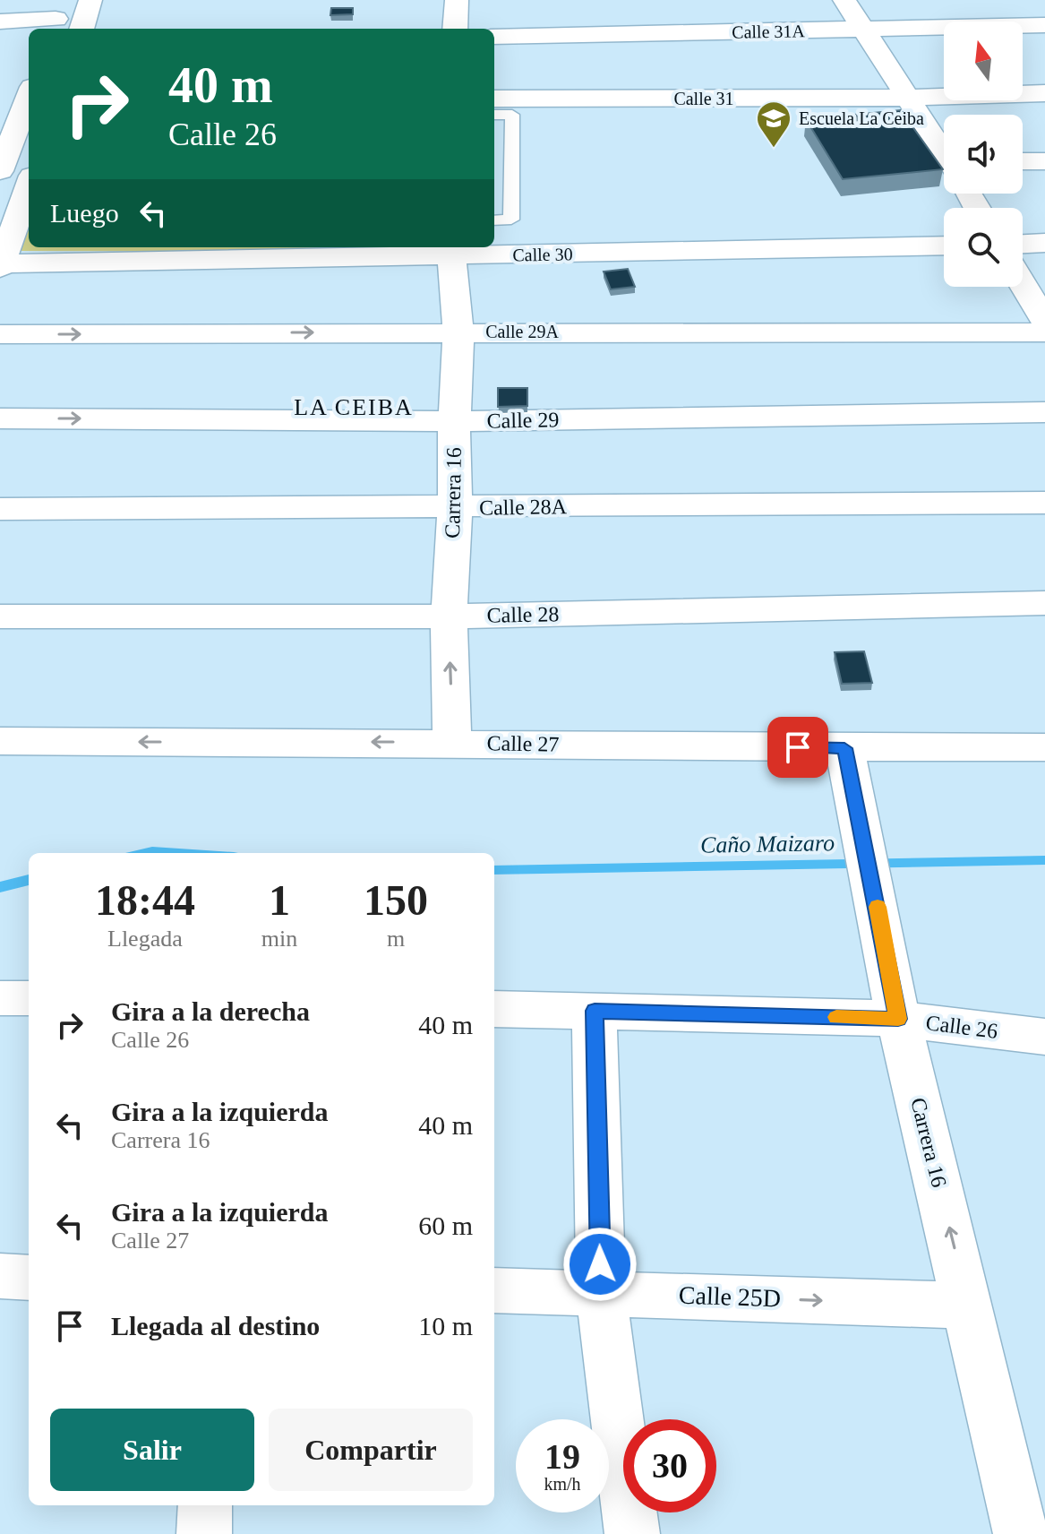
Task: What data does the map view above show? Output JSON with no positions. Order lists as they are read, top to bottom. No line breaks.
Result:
{"streets":{"street":["Calle 31A","Calle 31","Calle 30","Calle 29A","Calle 29","Carrera 16","Calle 28A","Calle 28","Calle 27","Calle 26","Calle 25D"]},"crossings":[["Calle 30","Carrera 16"],["Calle 29A","Carrera 16"],["Calle 29","Carrera 16"],["Carrera 16","Calle 28A"],["Carrera 16","Calle 28"],["Carrera 16","Calle 27"],["Carrera 16","Calle 26"],["Carrera 16","Calle 25D"]],"one_way":["Calle 29A","Calle 29","Calle 27","Calle 25D"],"districts":["LA CEIBA"],"water":["Caño Maizaro"],"places":{"school or university":["Escuela La Ceiba"]},"north":"top","page":{"turn":["40 m","Calle 26"],"then":"Luego","eta":["18:44","Llegada","1","min","150","m"],"list":[{"name":"Gira a la derecha","note":"Calle 26","value":"40 m"},{"name":"Gira a la izquierda","note":"Carrera 16","value":"40 m"},{"name":"Gira a la izquierda","note":"Calle 27","value":"60 m"},{"name":"Llegada al destino","value":"10 m"}],"buttons":["Salir","Compartir"],"speed":"19 km/h","limit":"30"}}
